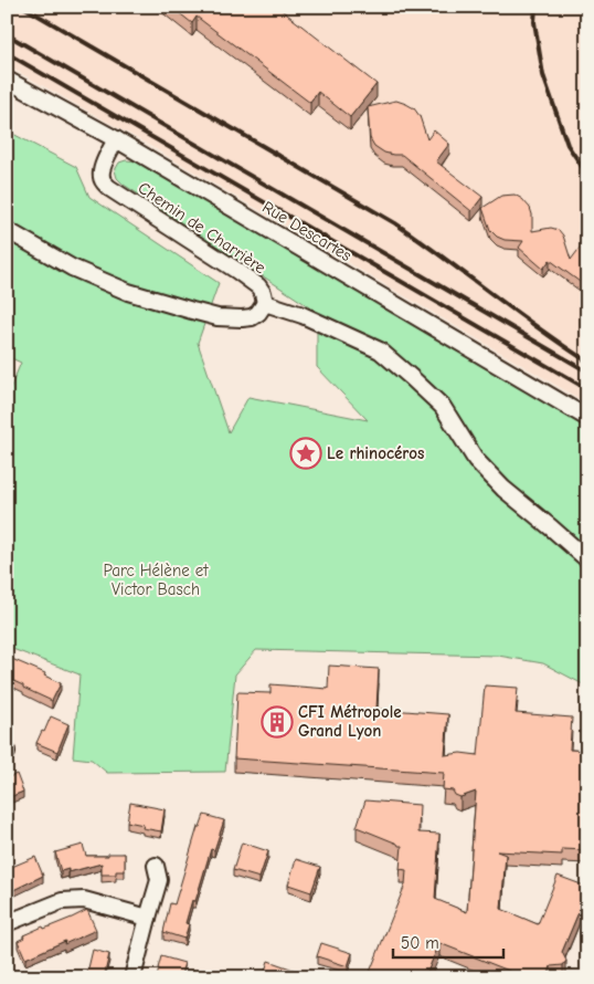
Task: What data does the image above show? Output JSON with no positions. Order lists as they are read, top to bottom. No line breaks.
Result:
{"streets":{"street":["Chemin de Charrière","Rue Descartes"]},"crossings":[["Chemin de Charrière","Rue Descartes"]],"parks":["Parc Hélène et Victor Basch"],"places":{"place":["Le rhinocéros"],"building":["CFI Métropole Grand Lyon"]},"scale_bar":"50 m"}
